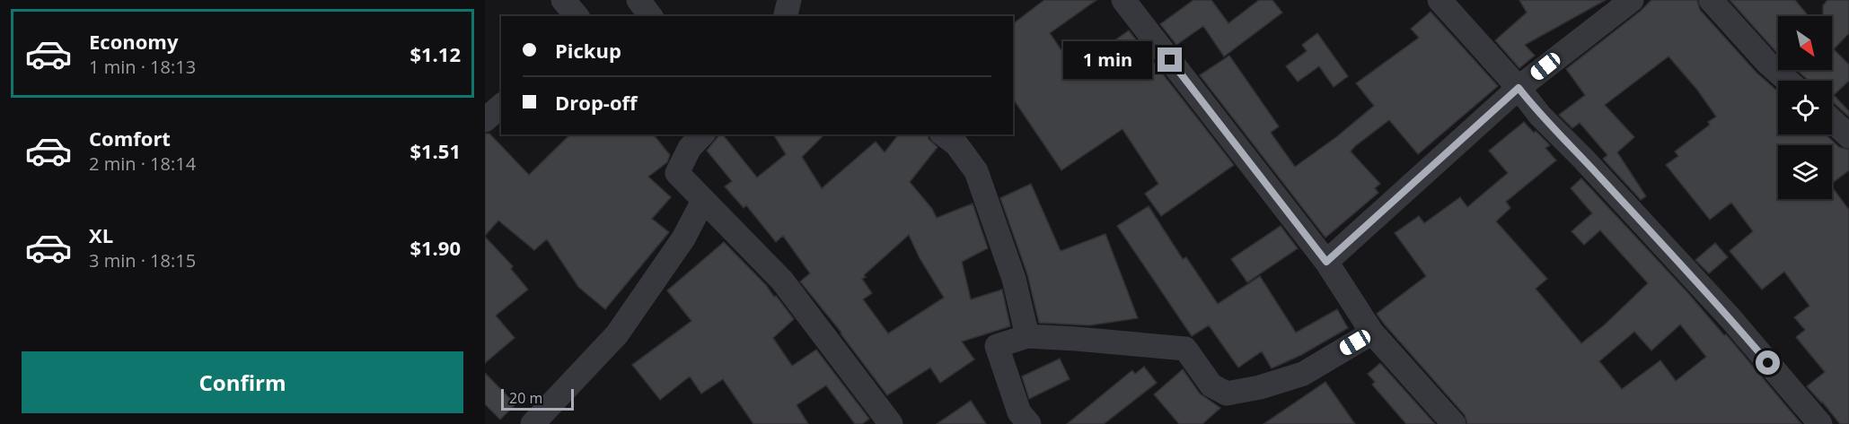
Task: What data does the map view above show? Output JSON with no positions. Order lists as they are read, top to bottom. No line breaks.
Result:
{"scale_bar":"20 m","north":"bottom right","page":{"list":[{"name":"Economy","note":"1 min · 18:13","value":"$1.12"},{"name":"Comfort","note":"2 min · 18:14","value":"$1.51"},{"name":"XL","note":"3 min · 18:15","value":"$1.90"}],"banner":["Pickup","Drop-off"],"bubble":"1 min","buttons":"Confirm","scale":"20 m"}}
